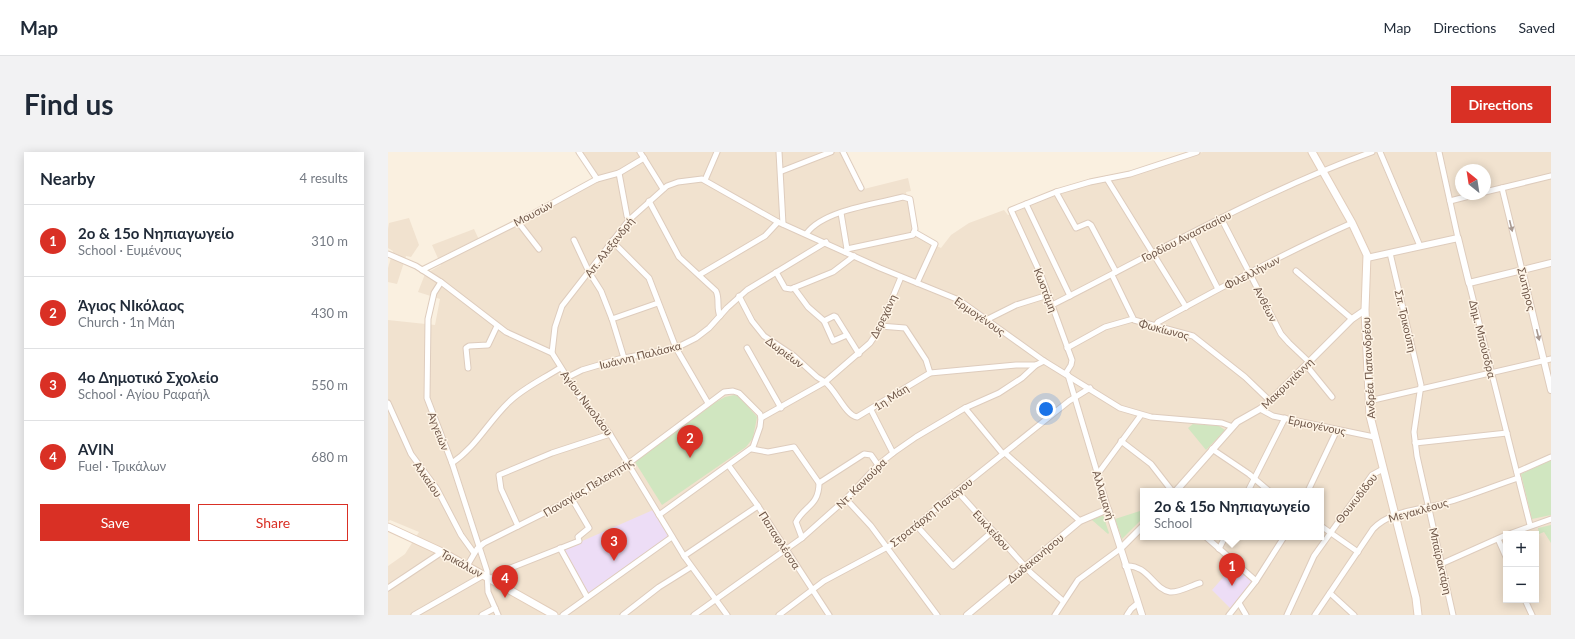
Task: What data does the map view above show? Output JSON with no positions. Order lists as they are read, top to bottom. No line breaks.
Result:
{"streets":{"main road":["Ανδρέα Παπανδρέου","Τρικάλων"],"street":["Μουσών","Γορδίου Αναστασίου","Απ. Αλεξανδρή","Φιλελλήνων","Σωτήρος","Κωστάμη","Ανθέων","Δερεχάνη","Ερμογένους","Σπ. Τρικούπη","Φωκίωνος","Δημ. Μπούσδρα","Δωριέων","Ιωάννη Παλάσκα","Μακρυγιάννη","1η Μάη","Αγίου Νικολάου","Αγγειών","Αλκαίου","Ντ. Κανιούρα","Παναγίας Πελεκητής","Αλλαμανή","Θουκυδίδου","Μεγακλέους","Στρατάρχη Παπάγου","Ευκλείδου","Παπαφλέσσα","Δωδεκανήσου","Μπαϊρακτάρη"]},"crossings":[["Γορδίου Αναστασίου","Κωστάμη"],["Γορδίου Αναστασίου","Ανθέων"],["Γορδίου Αναστασίου","Φωκίωνος"],["Γορδίου Αναστασίου","Ανδρέα Παπανδρέου"],["Απ. Αλεξανδρή","Ερμογένους"],["Απ. Αλεξανδρή","Αγίου Νικολάου"],["Φιλελλήνων","Ανθέων"],["Φιλελλήνων","Φωκίωνος"],["Φιλελλήνων","Ανδρέα Παπανδρέου"],["Κωστάμη","Ερμογένους"],["Κωστάμη","Αλλαμανή"],["Ανθέων","Μακρυγιάννη"],["Δερεχάνη","Ερμογένους"],["Δερεχάνη","Δωριέων"],["Δερεχάνη","1η Μάη"],["Ερμογένους","Ιωάννη Παλάσκα"],["Ερμογένους","Ανδρέα Παπανδρέου"],["Ερμογένους","Μακρυγιάννη"],["Ερμογένους","Αλλαμανή"],["Ερμογένους","Στρατάρχη Παπάγου"],["Σπ. Τρικούπη","Μπαϊρακτάρη"],["Φωκίωνος","Μακρυγιάννη"],["Δημ. Μπούσδρα","Μεγακλέους"],["Δωριέων","Ιωάννη Παλάσκα"],["Δωριέων","1η Μάη"],["Ιωάννη Παλάσκα","Αγίου Νικολάου"],["Ανδρέα Παπανδρέου","Μακρυγιάννη"],["Ανδρέα Παπανδρέου","Θουκυδίδου"],["Ανδρέα Παπανδρέου","Μεγακλέους"],["1η Μάη","Ντ. Κανιούρα"],["Αγίου Νικολάου","Ντ. Κανιούρα"],["Αγίου Νικολάου","Παναγίας Πελεκητής"],["Αγγειών","Παναγίας Πελεκητής"],["Αγγειών","Τρικάλων"],["Αλκαίου","Παναγίας Πελεκητής"],["Ντ. Κανιούρα","Παπαφλέσσα"],["Παναγίας Πελεκητής","Τρικάλων"],["Αλλαμανή","Στρατάρχη Παπάγου"],["Αλλαμανή","Δωδεκανήσου"],["Μεγακλέους","Μπαϊρακτάρη"],["Στρατάρχη Παπάγου","Ευκλείδου"],["Στρατάρχη Παπάγου","Παπαφλέσσα"],["Ευκλείδου","Δωδεκανήσου"]],"one_way":["Σωτήρος"],"north":"top left","page":{"header":"Map","nav":["Map","Directions","Saved"],"buttons":["Directions",["Save","Share"]],"title":"Find us","heading":["Nearby","4 results"],"list":[{"mark":"1","name":"2ο & 15ο Νηπιαγωγείο","note":"School · Ευμένους","value":"310 m"},{"mark":"2","name":"Άγιος ΝΙκόλαος","note":"Church · 1η Μάη","value":"430 m"},{"mark":"3","name":"4ο Δημοτικό Σχολείο","note":"School · Αγίου Ραφαήλ","value":"550 m"},{"mark":"4","name":"AVIN","note":"Fuel · Τρικάλων","value":"680 m"}],"pins":["2","3","1","4"],"popup":["2ο & 15ο Νηπιαγωγείο","School"],"map_buttons":["+","−"]}}
